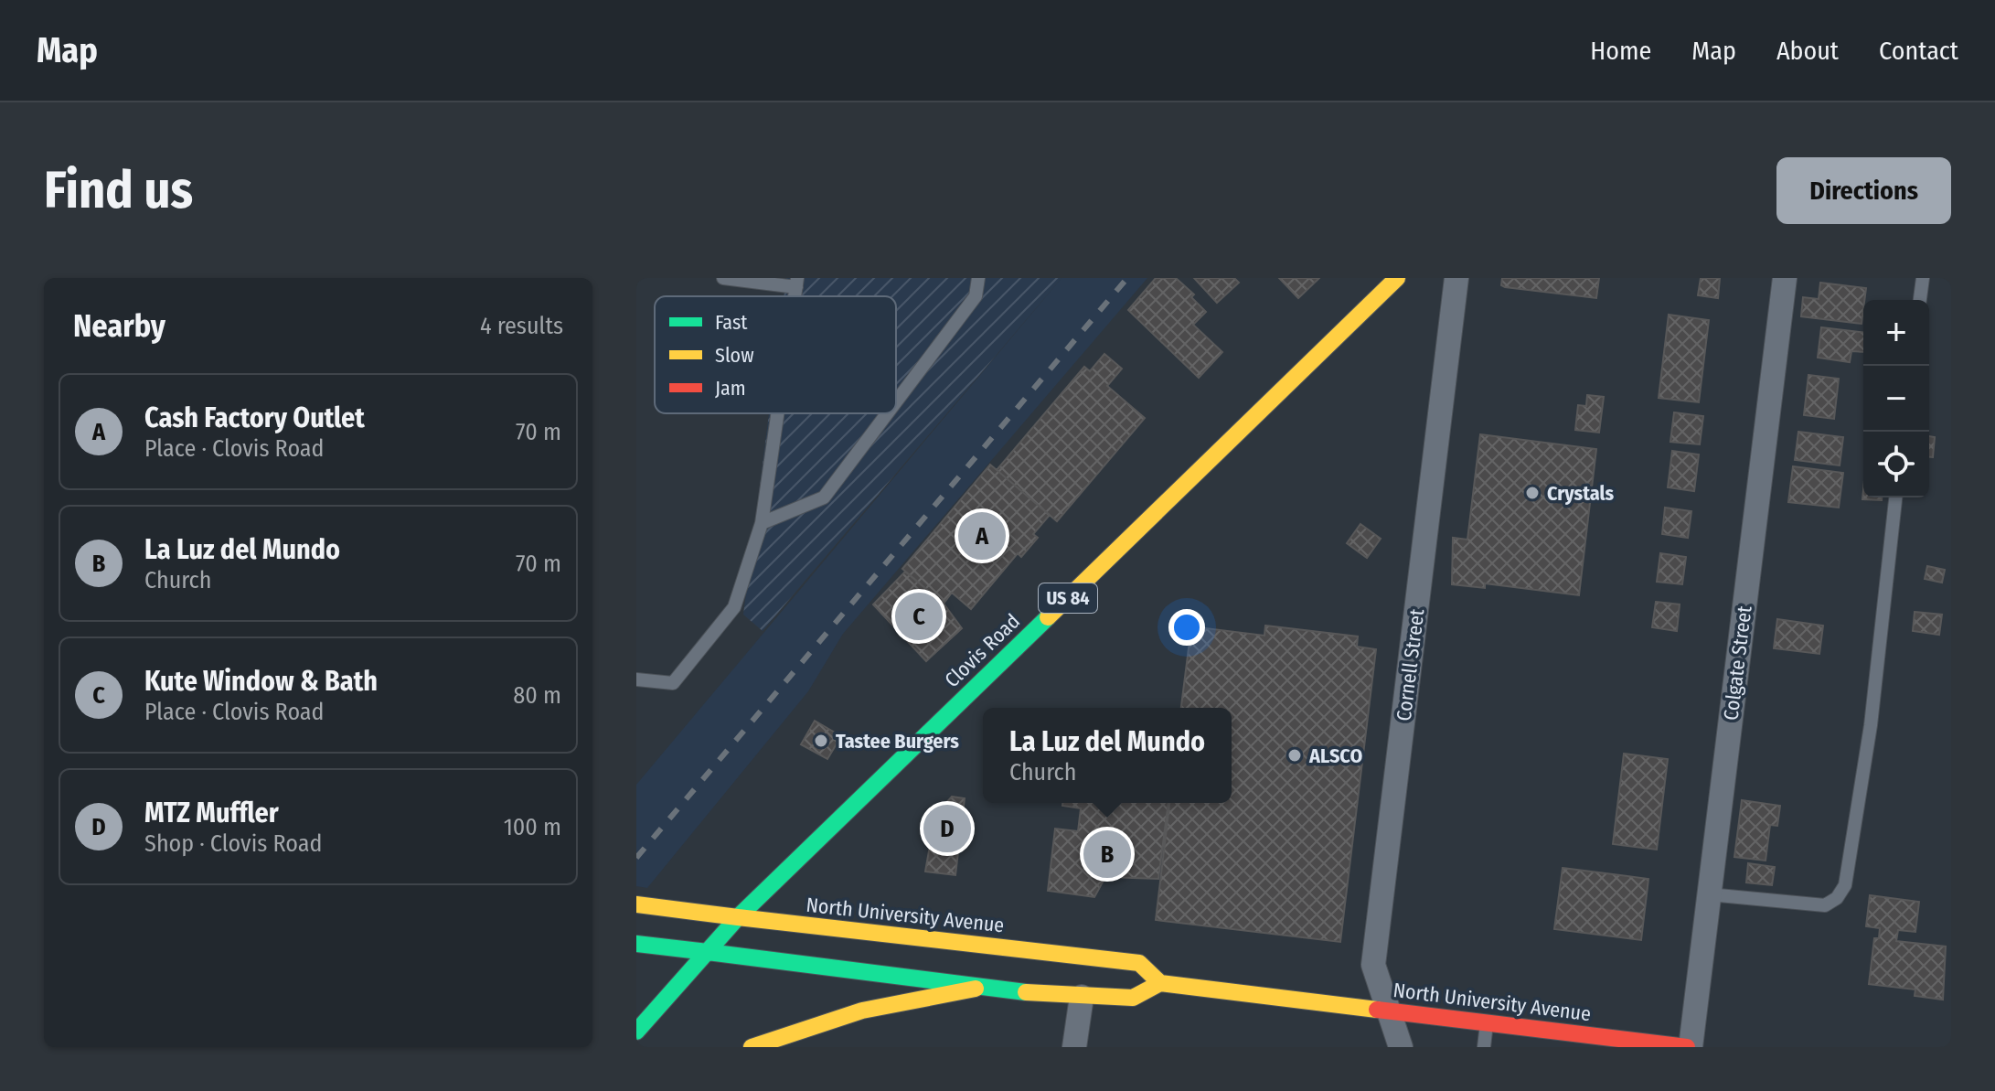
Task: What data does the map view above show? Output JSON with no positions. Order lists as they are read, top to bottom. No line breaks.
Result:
{"streets":{"main road":["US 84","Clovis Road","North University Avenue"],"street":["Colgate Street","Cornell Street"]},"crossings":[["Clovis Road","North University Avenue"],["Colgate Street","North University Avenue"],["Cornell Street","North University Avenue"]],"places":["Crystals","Tastee Burgers","ALSCO"],"legend":["Fast","Slow","Jam"],"page":{"header":"Map","nav":["Home","Map","About","Contact"],"buttons":"Directions","title":"Find us","heading":["Nearby","4 results"],"map_buttons":["+","−"],"list":[{"mark":"A","name":"Cash Factory Outlet","note":"Place · Clovis Road","value":"70 m"},{"mark":"B","name":"La Luz del Mundo","note":"Church","value":"70 m"},{"mark":"C","name":"Kute Window & Bath","note":"Place · Clovis Road","value":"80 m"},{"mark":"D","name":"MTZ Muffler","note":"Shop · Clovis Road","value":"100 m"}],"pins":["A","C","D","B"],"popup":["La Luz del Mundo","Church"]}}
